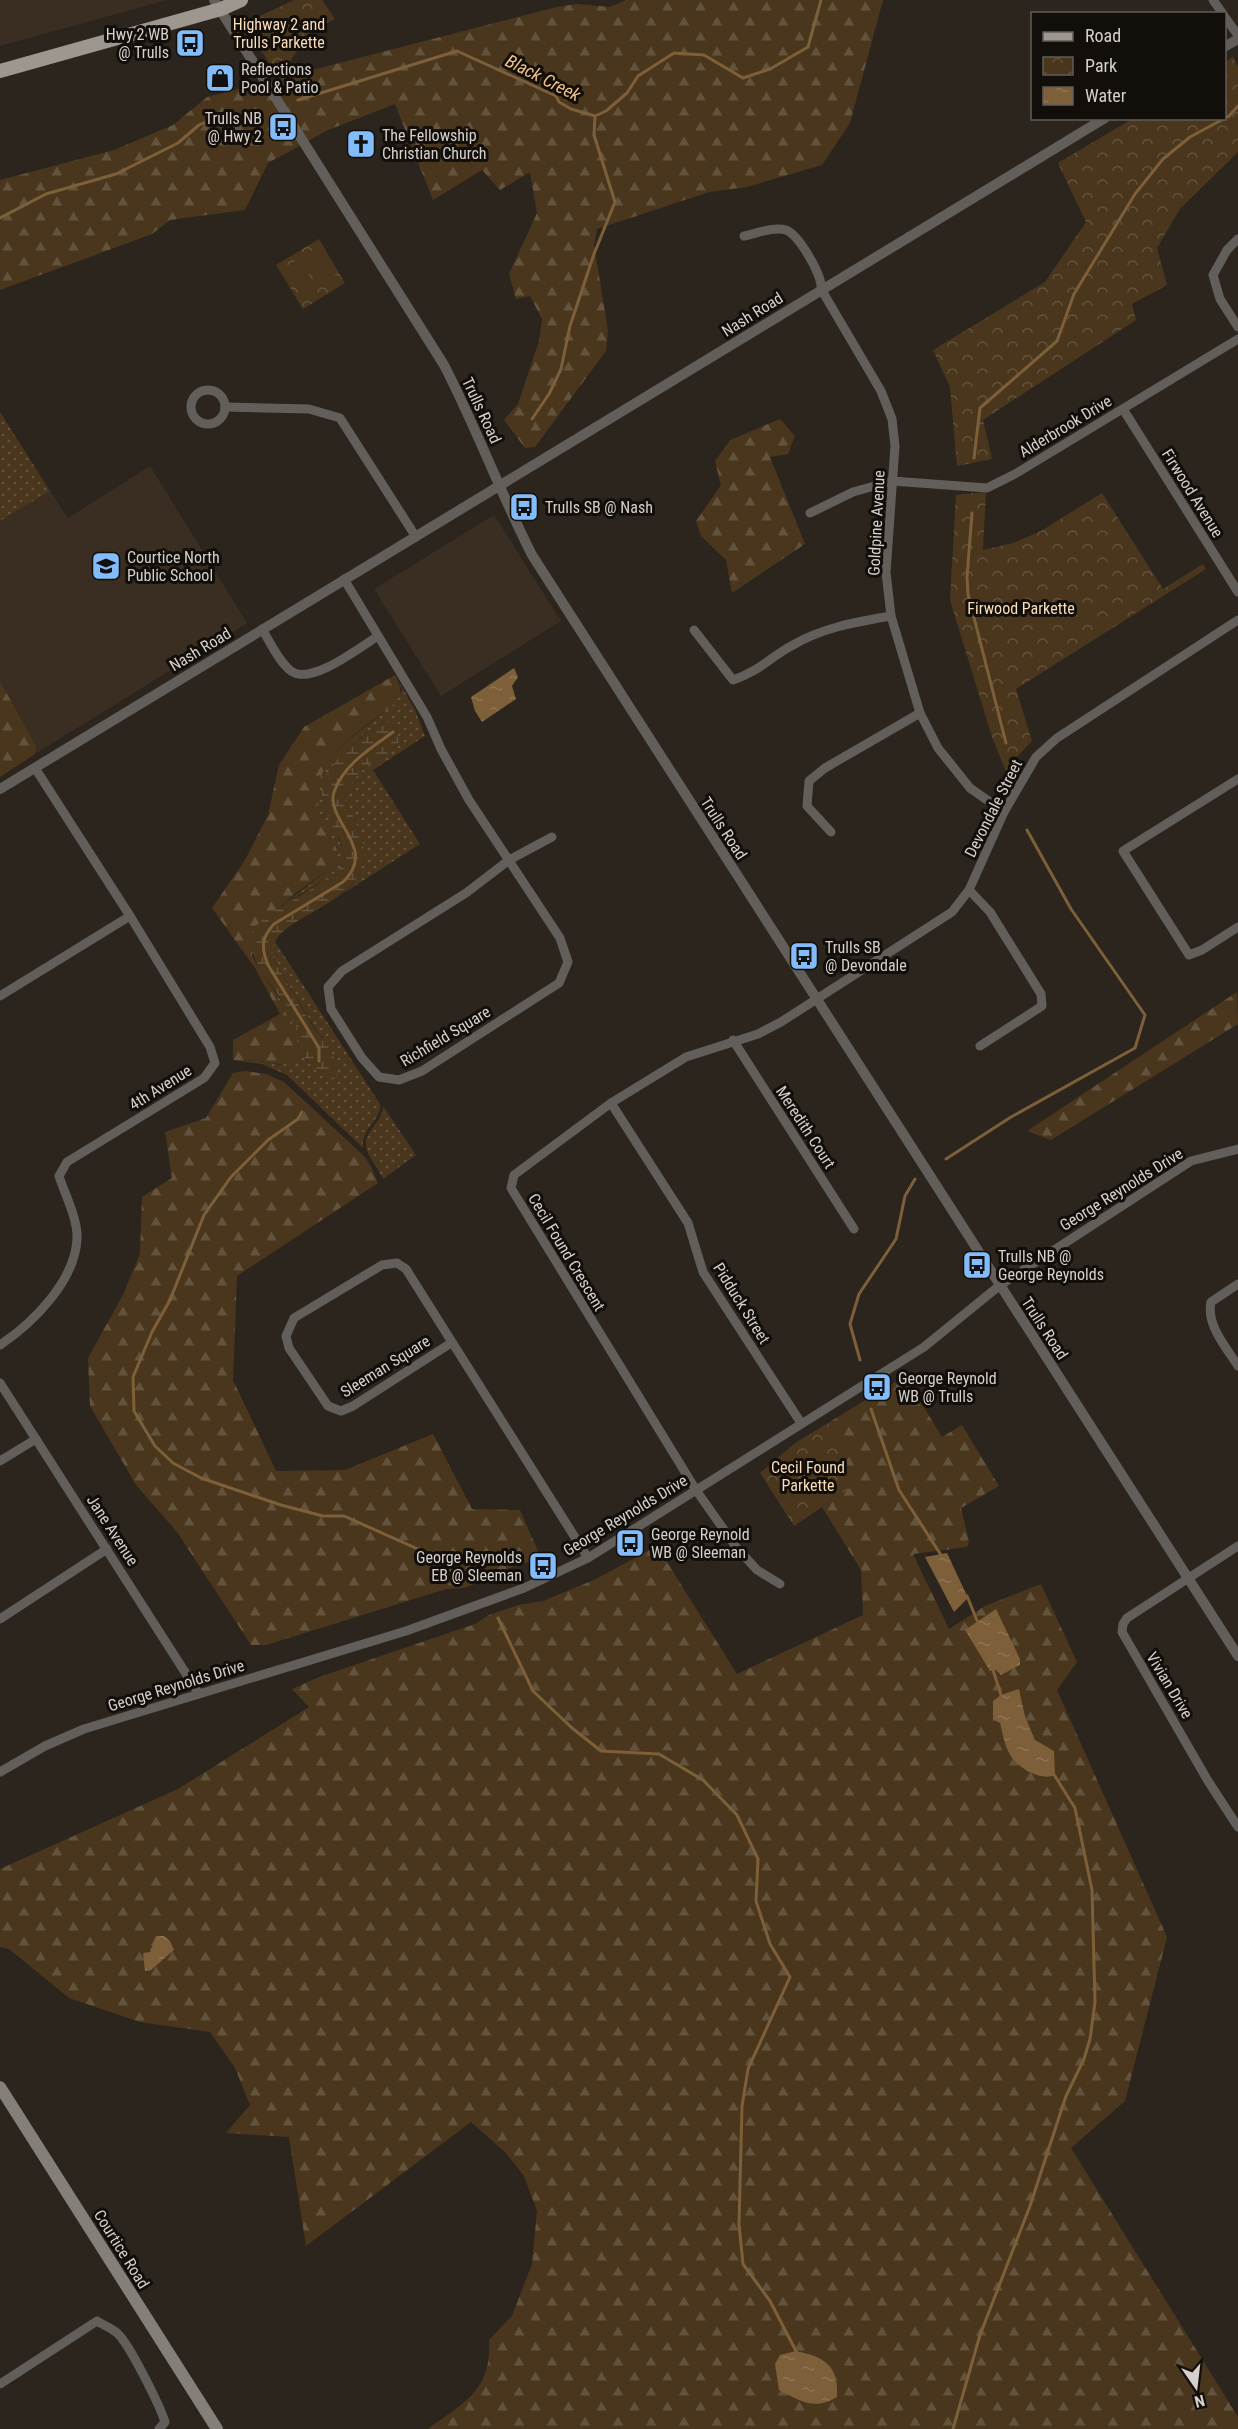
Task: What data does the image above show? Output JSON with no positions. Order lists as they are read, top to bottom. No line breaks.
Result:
{"streets":{"main road":["Courtice Road"],"street":["Nash Road","Trulls Road","Alderbrook Drive","Firwood Avenue","Goldpine Avenue","Devondale Street","Richfield Square","4th Avenue","Meredith Court","George Reynolds Drive","Cecil Found Crescent","Pidduck Street","Sleeman Square","Jane Avenue","Vivian Drive"]},"crossings":[["Nash Road","Trulls Road"],["Nash Road","Goldpine Avenue"],["Nash Road","Richfield Square"],["Nash Road","4th Avenue"],["Trulls Road","Devondale Street"],["Trulls Road","George Reynolds Drive"],["Trulls Road","Cecil Found Crescent"],["Trulls Road","Vivian Drive"],["Alderbrook Drive","Firwood Avenue"],["Alderbrook Drive","Goldpine Avenue"],["Goldpine Avenue","Devondale Street"],["Devondale Street","Cecil Found Crescent"],["Meredith Court","Cecil Found Crescent"],["George Reynolds Drive","Cecil Found Crescent"],["George Reynolds Drive","Pidduck Street"],["George Reynolds Drive","Sleeman Square"],["George Reynolds Drive","Jane Avenue"],["Cecil Found Crescent","Pidduck Street"]],"water":["Black Creek"],"parks":["Highway 2 and Trulls Parkette","Firwood Parkette","Cecil Found Parkette"],"places":{"bus stop":["Hwy 2 WB @ Trulls","Trulls NB @ Hwy 2","Trulls SB @ Nash","Trulls SB @ Devondale","Trulls NB @ George Reynolds","George Reynold WB @ Trulls","George Reynold WB @ Sleeman","George Reynolds EB @ Sleeman"],"shop":["Reflections Pool & Patio"],"church":["The Fellowship Christian Church"],"school or university":["Courtice North Public School"]},"legend":["Road","Park","Water"],"north":"bottom"}
